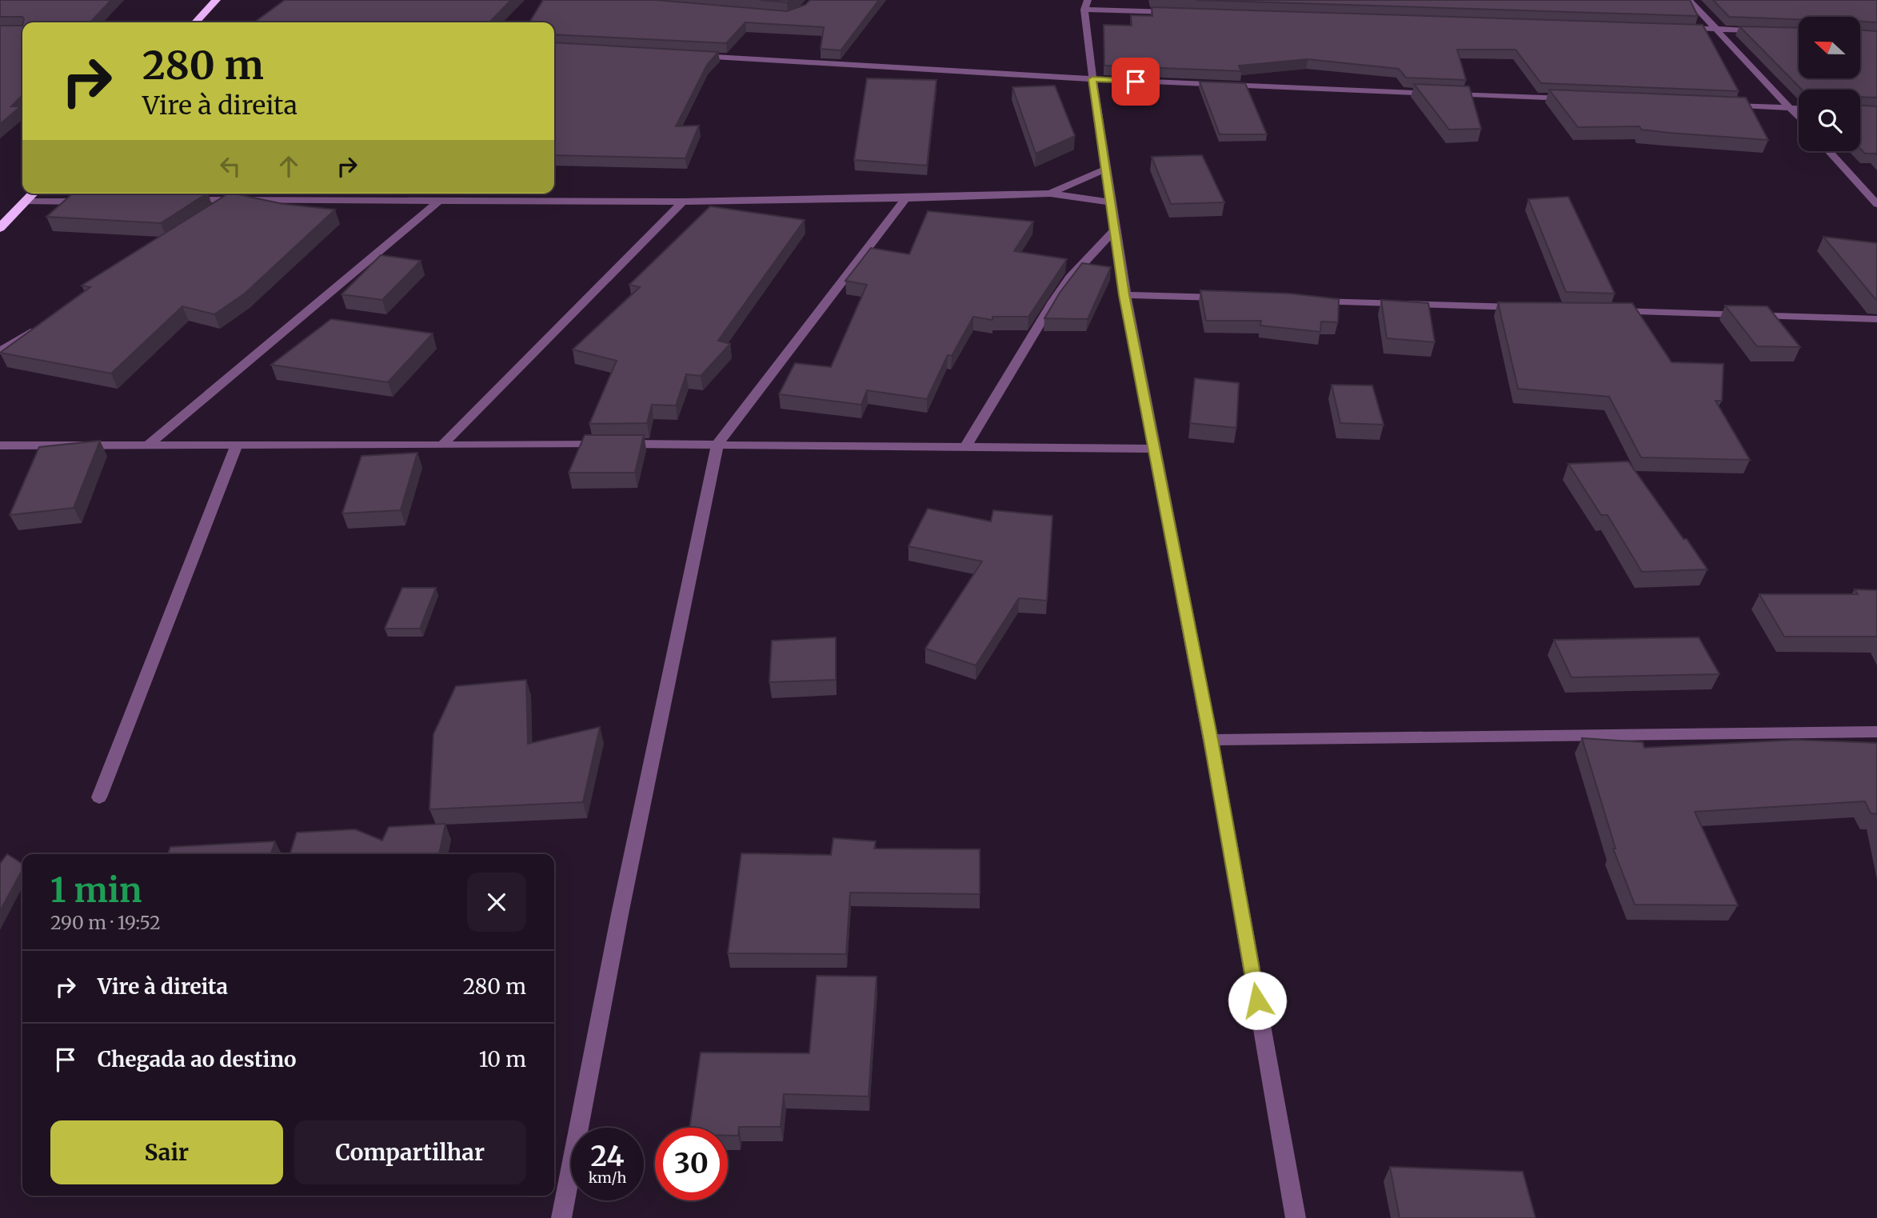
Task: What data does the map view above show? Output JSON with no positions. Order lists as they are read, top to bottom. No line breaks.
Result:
{"north":"left","page":{"turn":["280 m","Vire à direita"],"heading":["1 min","290 m · 19:52"],"list":[{"name":"Vire à direita","value":"280 m"},{"name":"Chegada ao destino","value":"10 m"}],"buttons":["Sair","Compartilhar"],"speed":"24 km/h","limit":"30"}}
